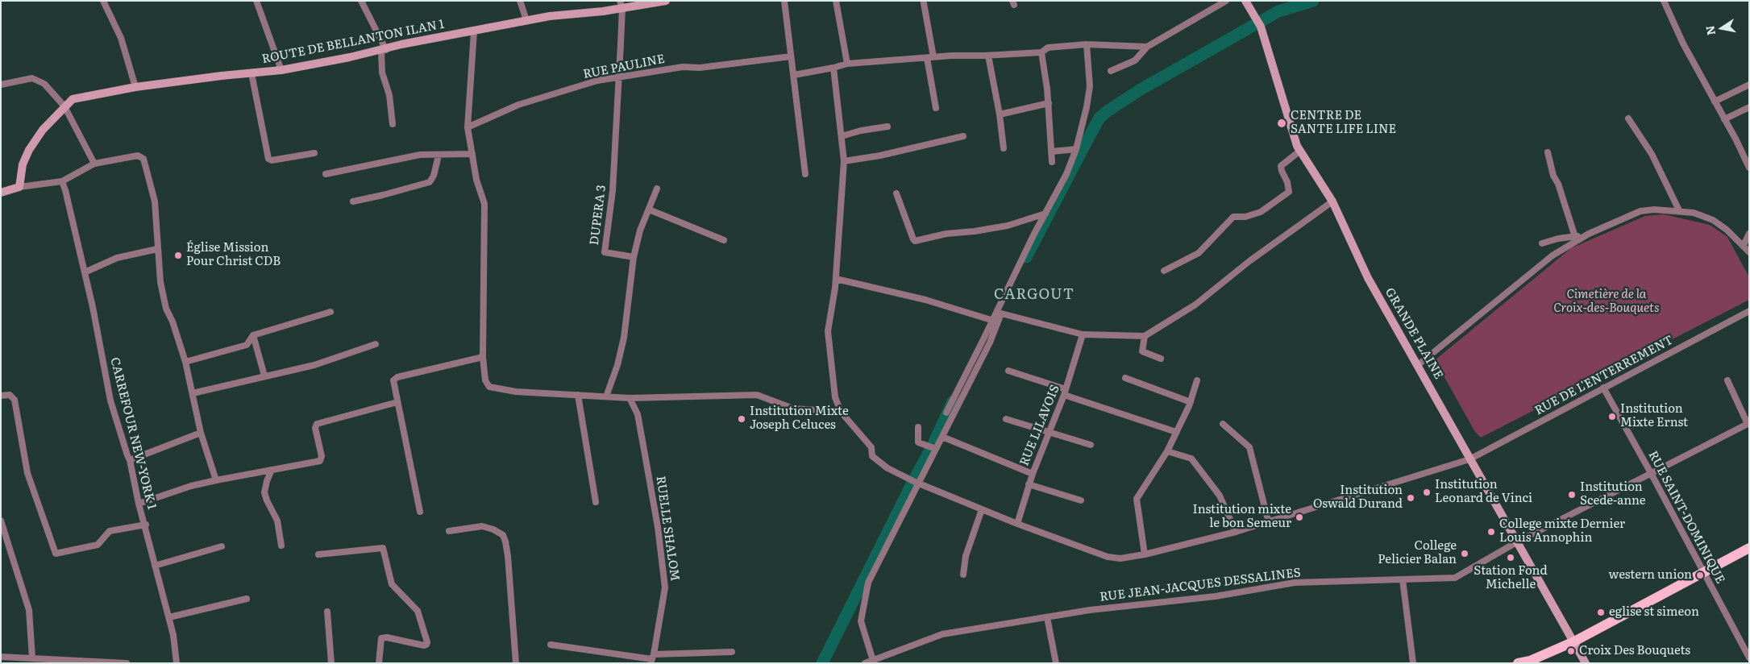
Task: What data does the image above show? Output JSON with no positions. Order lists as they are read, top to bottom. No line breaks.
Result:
{"streets":{"street":["ROUTE DE BELLANTON ILAN 1","RUE PAULINE","DUPERA 3","GRANDE PLAINE","RUE DE L'ENTERREMENT","RUE LILAVOIS","CARREFOUR NEW-YORK 1","RUE SAINT-DOMINIQUE","RUELLE SHALOM","RUE JEAN-JACQUES DESSALINES"]},"crossings":[["ROUTE DE BELLANTON ILAN 1","DUPERA 3"],["RUE PAULINE","DUPERA 3"],["GRANDE PLAINE","RUE DE L'ENTERREMENT"],["GRANDE PLAINE","RUE JEAN-JACQUES DESSALINES"],["RUE DE L'ENTERREMENT","RUE LILAVOIS"],["RUE DE L'ENTERREMENT","RUE SAINT-DOMINIQUE"],["RUE SAINT-DOMINIQUE","RUE JEAN-JACQUES DESSALINES"]],"districts":["CARGOUT"],"parks":["Cimetière de la Croix-des-Bouquets"],"places":["CENTRE DE SANTE LIFE LINE","Église Mission Pour Christ CDB","Institution Mixte Ernst","Institution Mixte Joseph Celuces","Institution Leonard de Vinci","Institution Scede-anne","Institution Oswald Durand","Institution mixte le bon Semeur","College mixte Dernier Louis Annophin","College Pelicier Balan","Station Fond Michelle","western union","eglise st simeon","Croix Des Bouquets"],"north":"left"}
